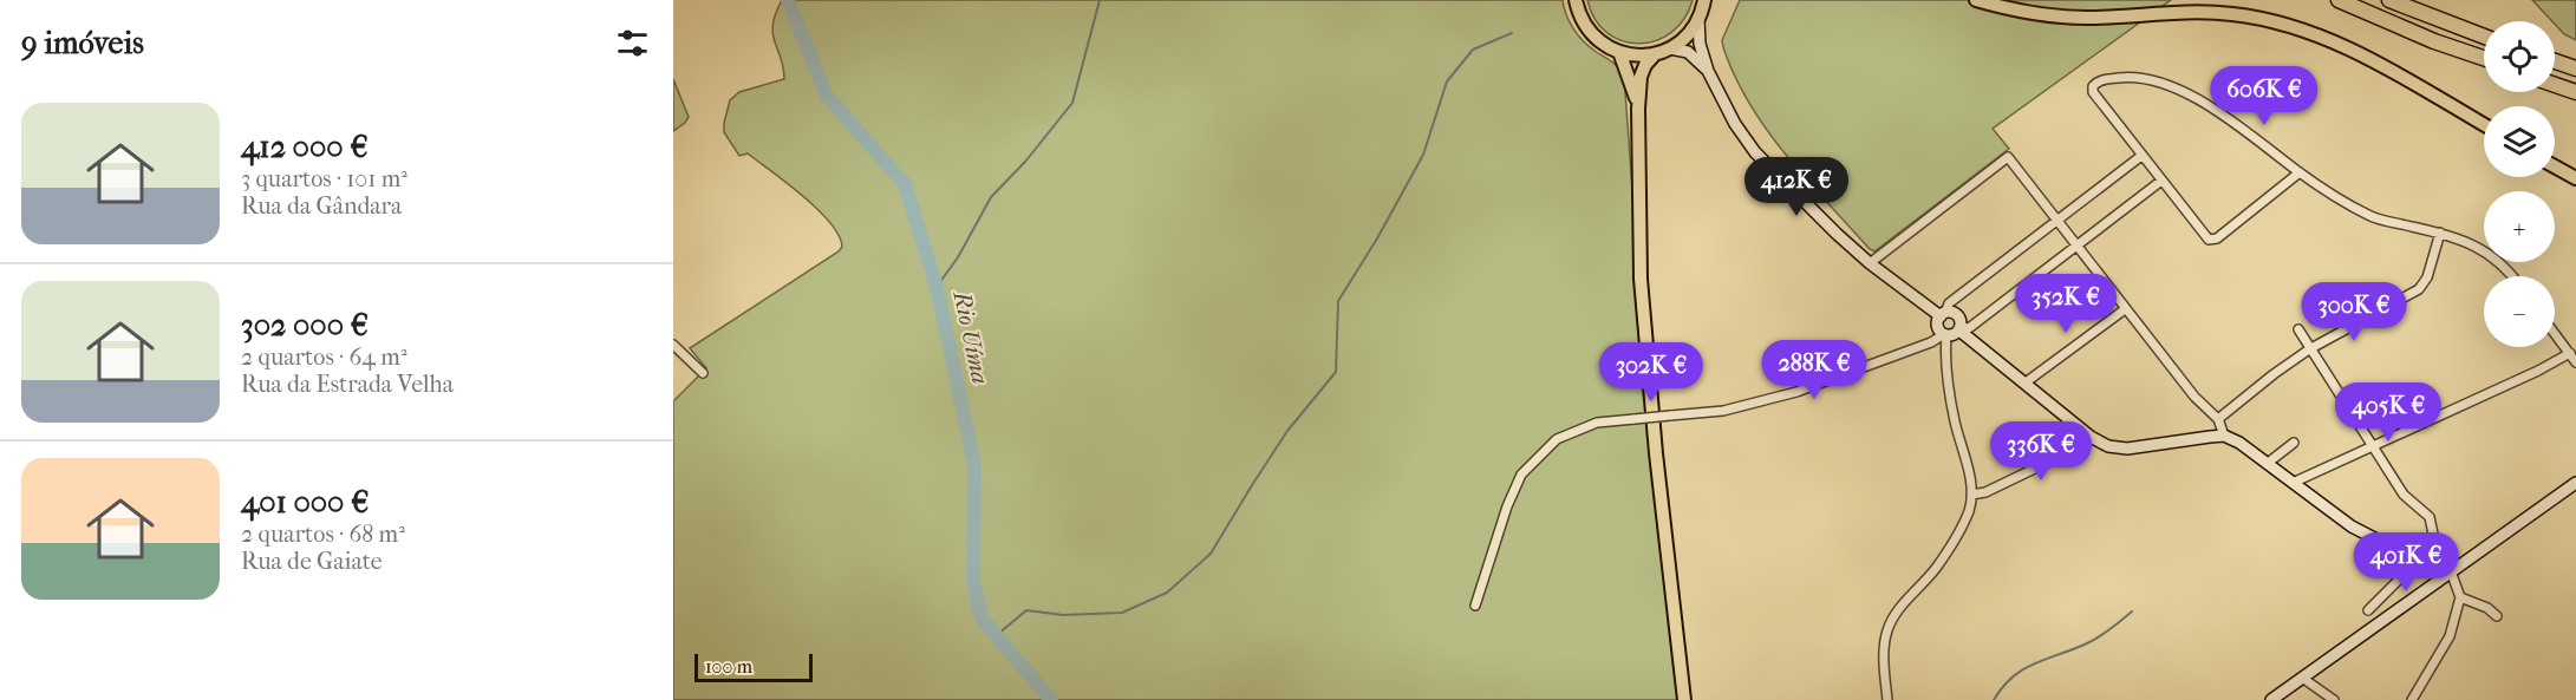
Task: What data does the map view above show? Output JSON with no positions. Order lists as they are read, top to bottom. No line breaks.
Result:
{"water":["Rio Uíma"],"scale_bar":"100 m","page":{"heading":"9 imóveis","map_buttons":["+","−"],"price":["606K €","412K €","352K €","300K €","288K €","302K €","405K €","336K €","401K €"],"list":[{"name":"412 000 €","note":"3 quartos · 101 m² · Rua da Gândara"},{"name":"302 000 €","note":"2 quartos · 64 m² · Rua da Estrada Velha"},{"name":"401 000 €","note":"2 quartos · 68 m² · Rua de Gaiate"}],"scale":"100 m"}}
